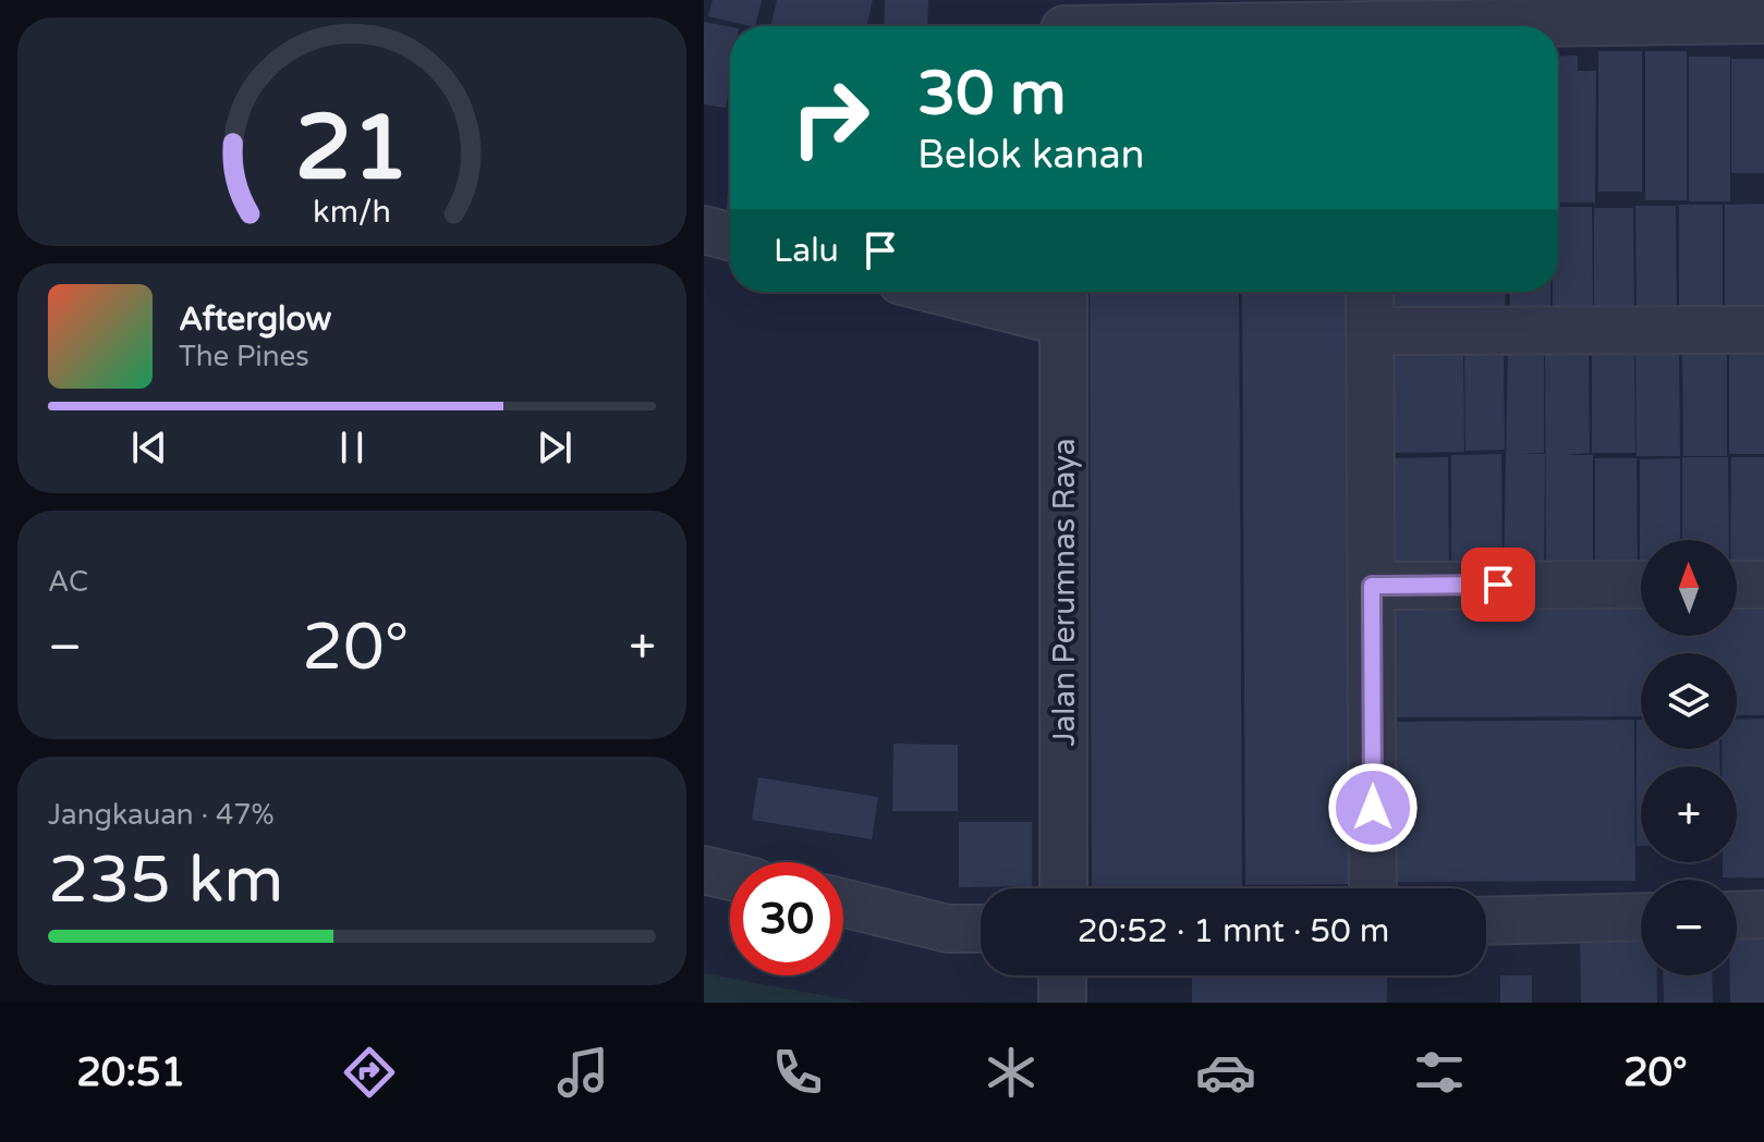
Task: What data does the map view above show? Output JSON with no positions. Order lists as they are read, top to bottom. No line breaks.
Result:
{"streets":{"street":["Jalan Perumnas Raya"]},"north":"top","page":{"turn":["30 m","Belok kanan"],"then":"Lalu","song":["Afterglow","The Pines"],"tile":["AC",["Jangkauan · 47%","235 km"]],"map_buttons":["+","−"],"heat":["−","20°","+"],"limit":"30","trip":"20:52 · 1 mnt · 50 m","tabs":["20:51","20°"],"gauge":["21","km/h"]}}
